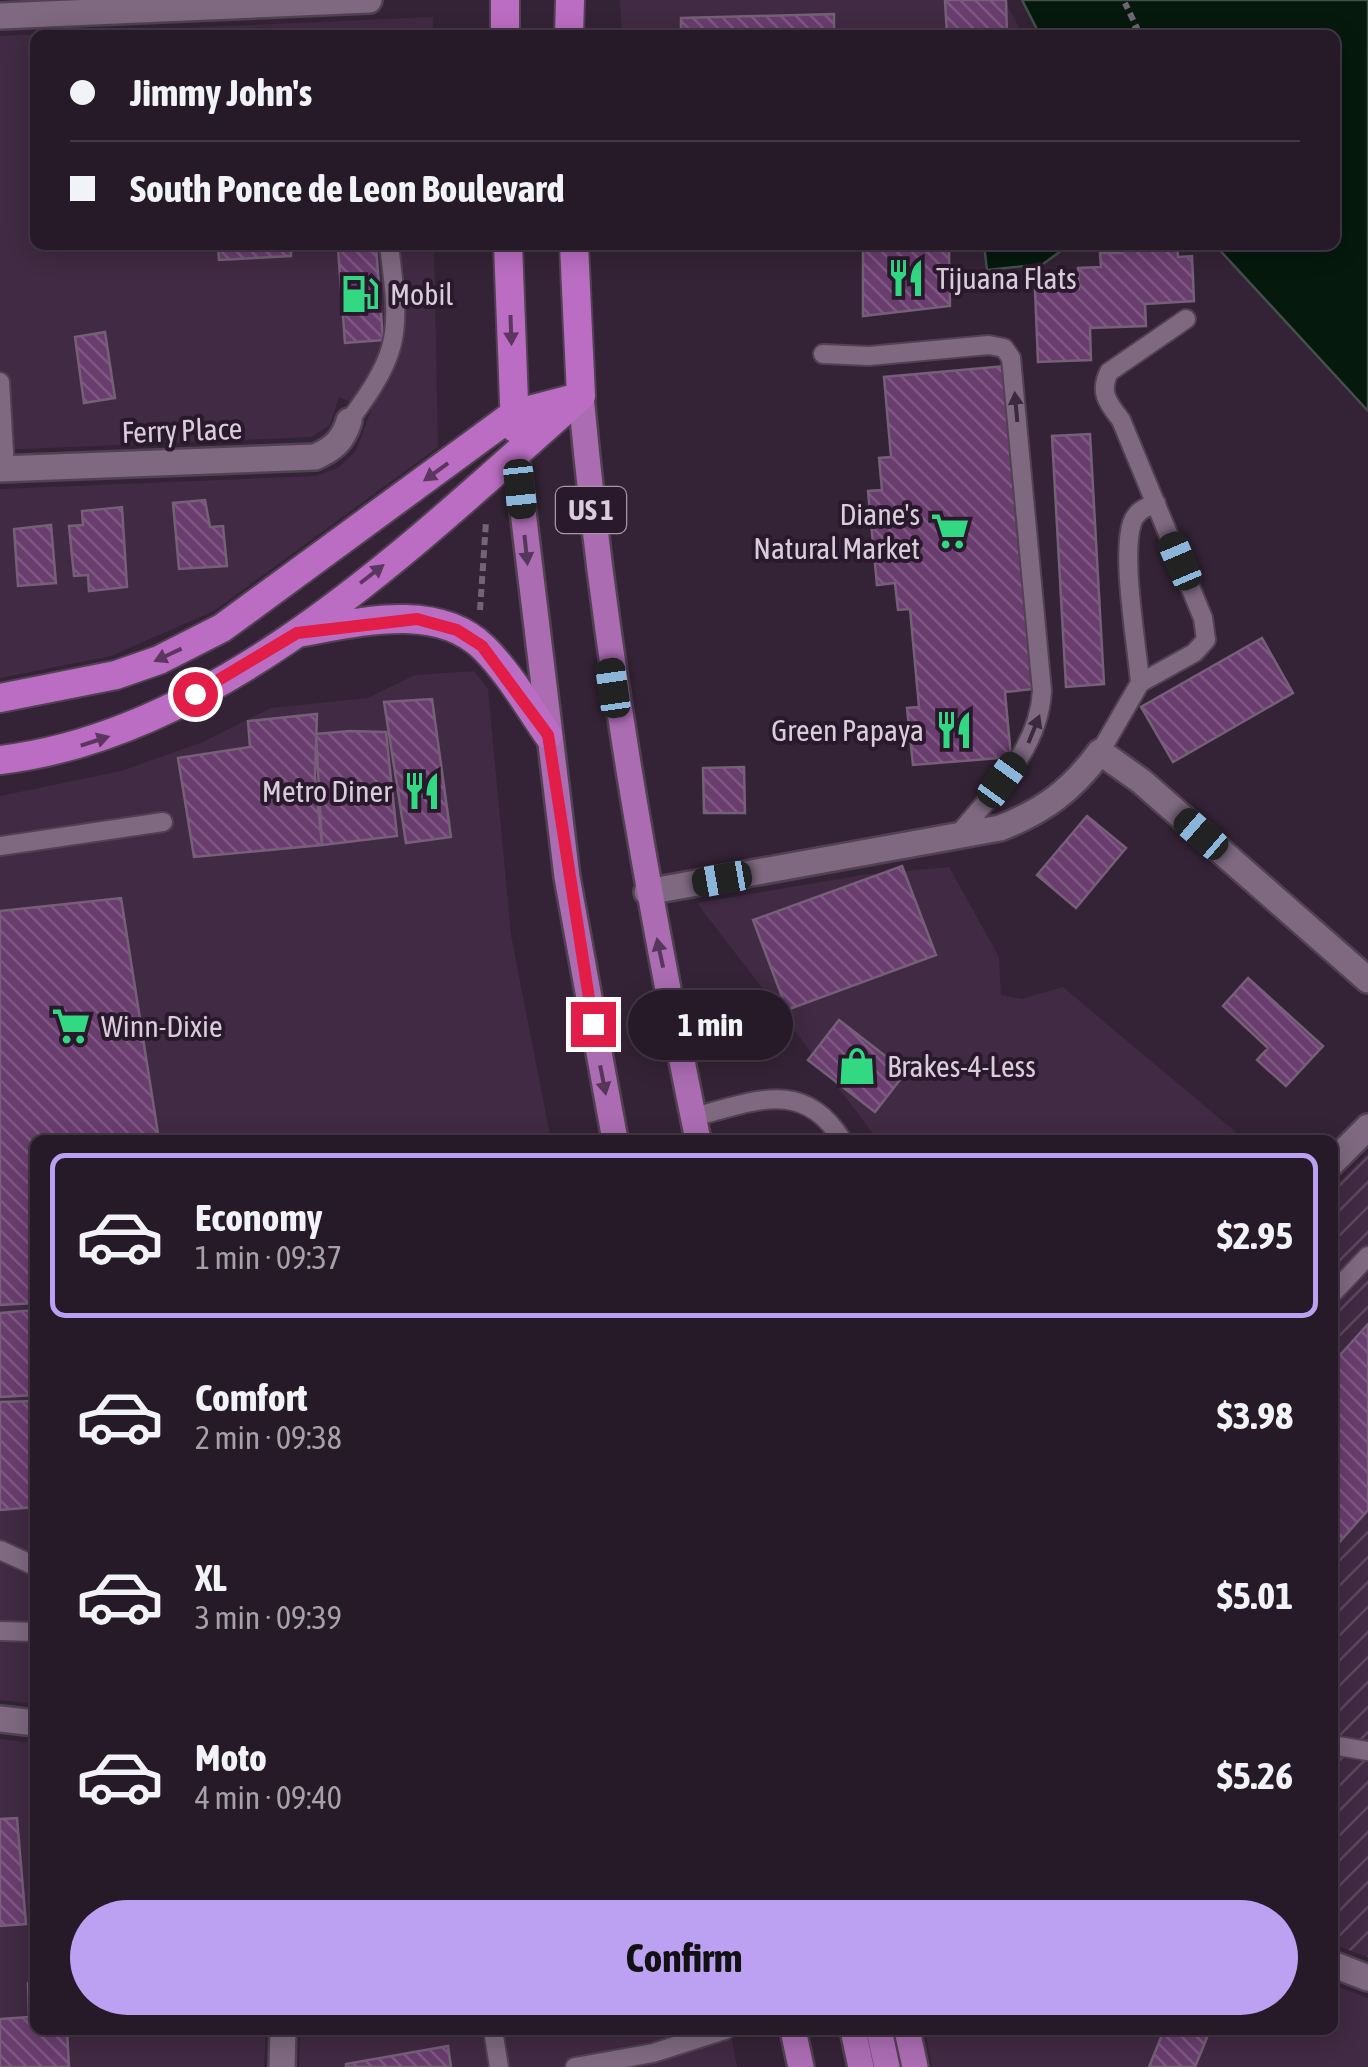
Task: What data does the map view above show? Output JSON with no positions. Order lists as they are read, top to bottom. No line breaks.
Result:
{"streets":{"highway":["US 1"],"street":["Ferry Place"]},"places":{"restaurant":["Tijuana Flats","Green Papaya","Metro Diner"],"fuel station":["Mobil"],"supermarket":["Diane's Natural Market","Winn-Dixie"],"shop":["Brakes-4-Less"]},"page":{"banner":["Jimmy John's","South Ponce de Leon Boulevard"],"bubble":"1 min","list":[{"name":"Economy","note":"1 min · 09:37","value":"$2.95"},{"name":"Comfort","note":"2 min · 09:38","value":"$3.98"},{"name":"XL","note":"3 min · 09:39","value":"$5.01"},{"name":"Moto","note":"4 min · 09:40","value":"$5.26"}],"buttons":"Confirm"}}
